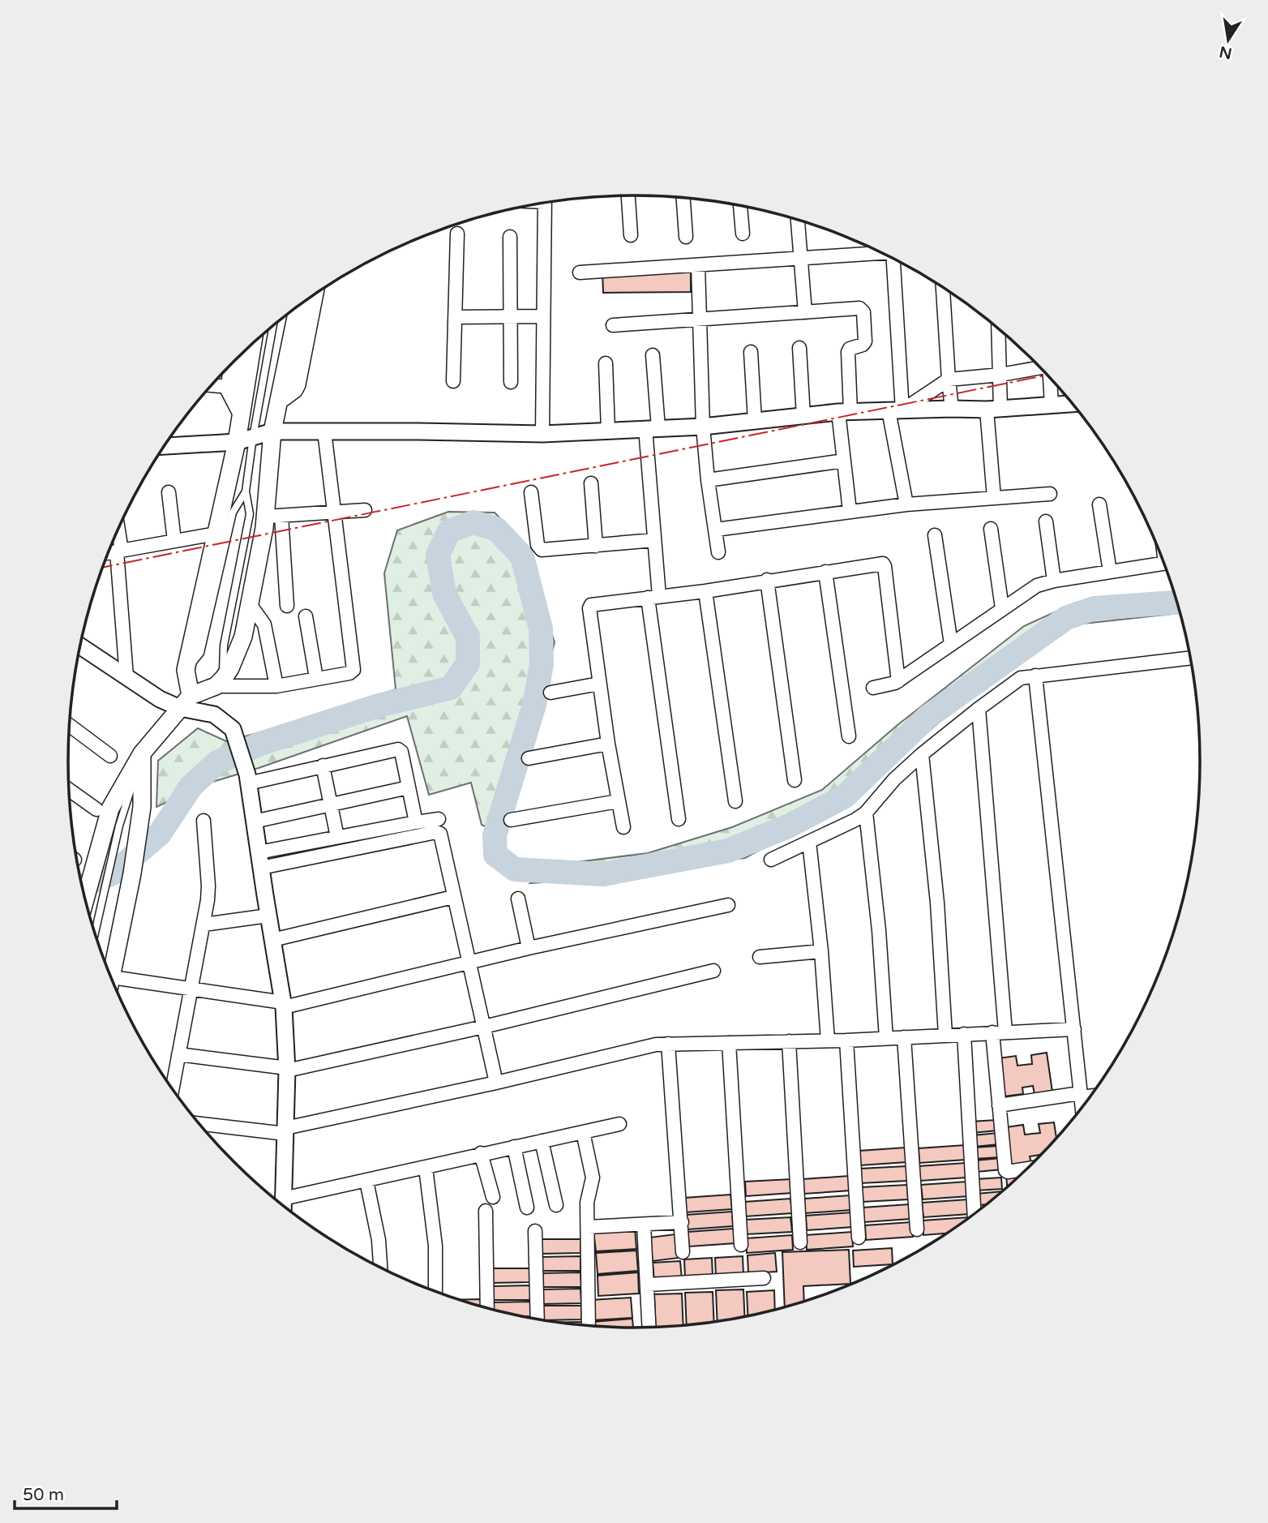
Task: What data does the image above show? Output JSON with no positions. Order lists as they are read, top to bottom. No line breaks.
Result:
{"scale_bar":"50 m","north":"bottom"}
